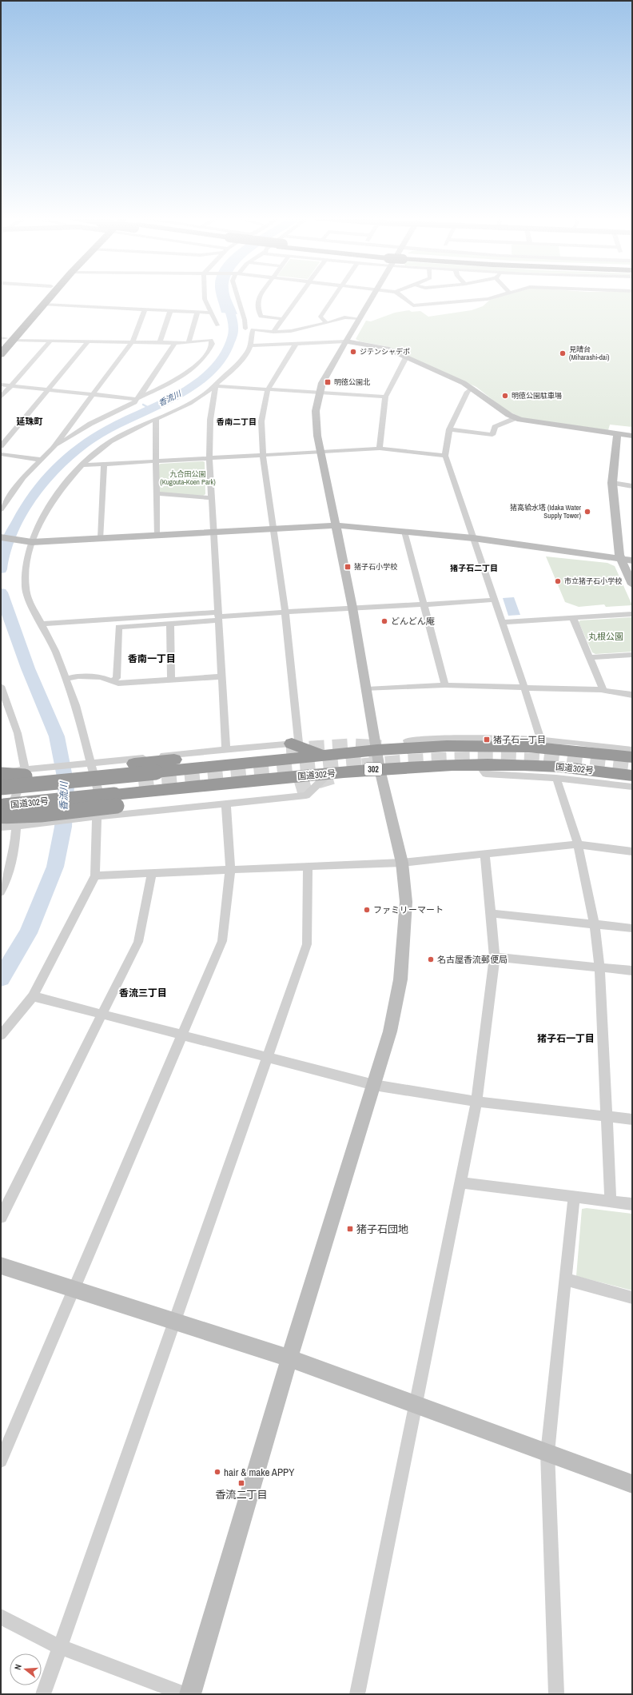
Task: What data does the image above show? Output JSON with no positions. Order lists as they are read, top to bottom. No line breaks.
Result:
{"streets":{"highway":["国道302号","302"]},"districts":["延珠町","香南二丁目","猪子石二丁目","香南一丁目","香流三丁目","猪子石一丁目"],"water":["香流川"],"parks":["九合田公園 (Kugouta-Koen Park)","丸根公園"],"places":{"other":["ジテンシャデポ","見晴台 (Miharashi-dai)","明徳公園駐車場","猪高給水塔 (Idaka Water Supply Tower)","市立猪子石小学校","どんどん庵","ファミリーマート","名古屋香流郵便局","hair & make APPY"],"transit":["明徳公園北","猪子石小学校","猪子石一丁目","猪子石団地","香流二丁目"]},"north":"left"}
